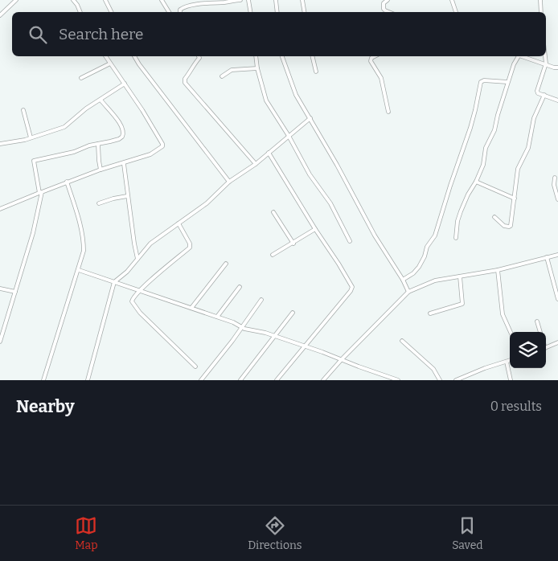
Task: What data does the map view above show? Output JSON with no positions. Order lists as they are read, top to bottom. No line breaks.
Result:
{"page":{"search":"Search here","heading":["Nearby","0 results"],"nav":["Map","Directions","Saved"]}}
